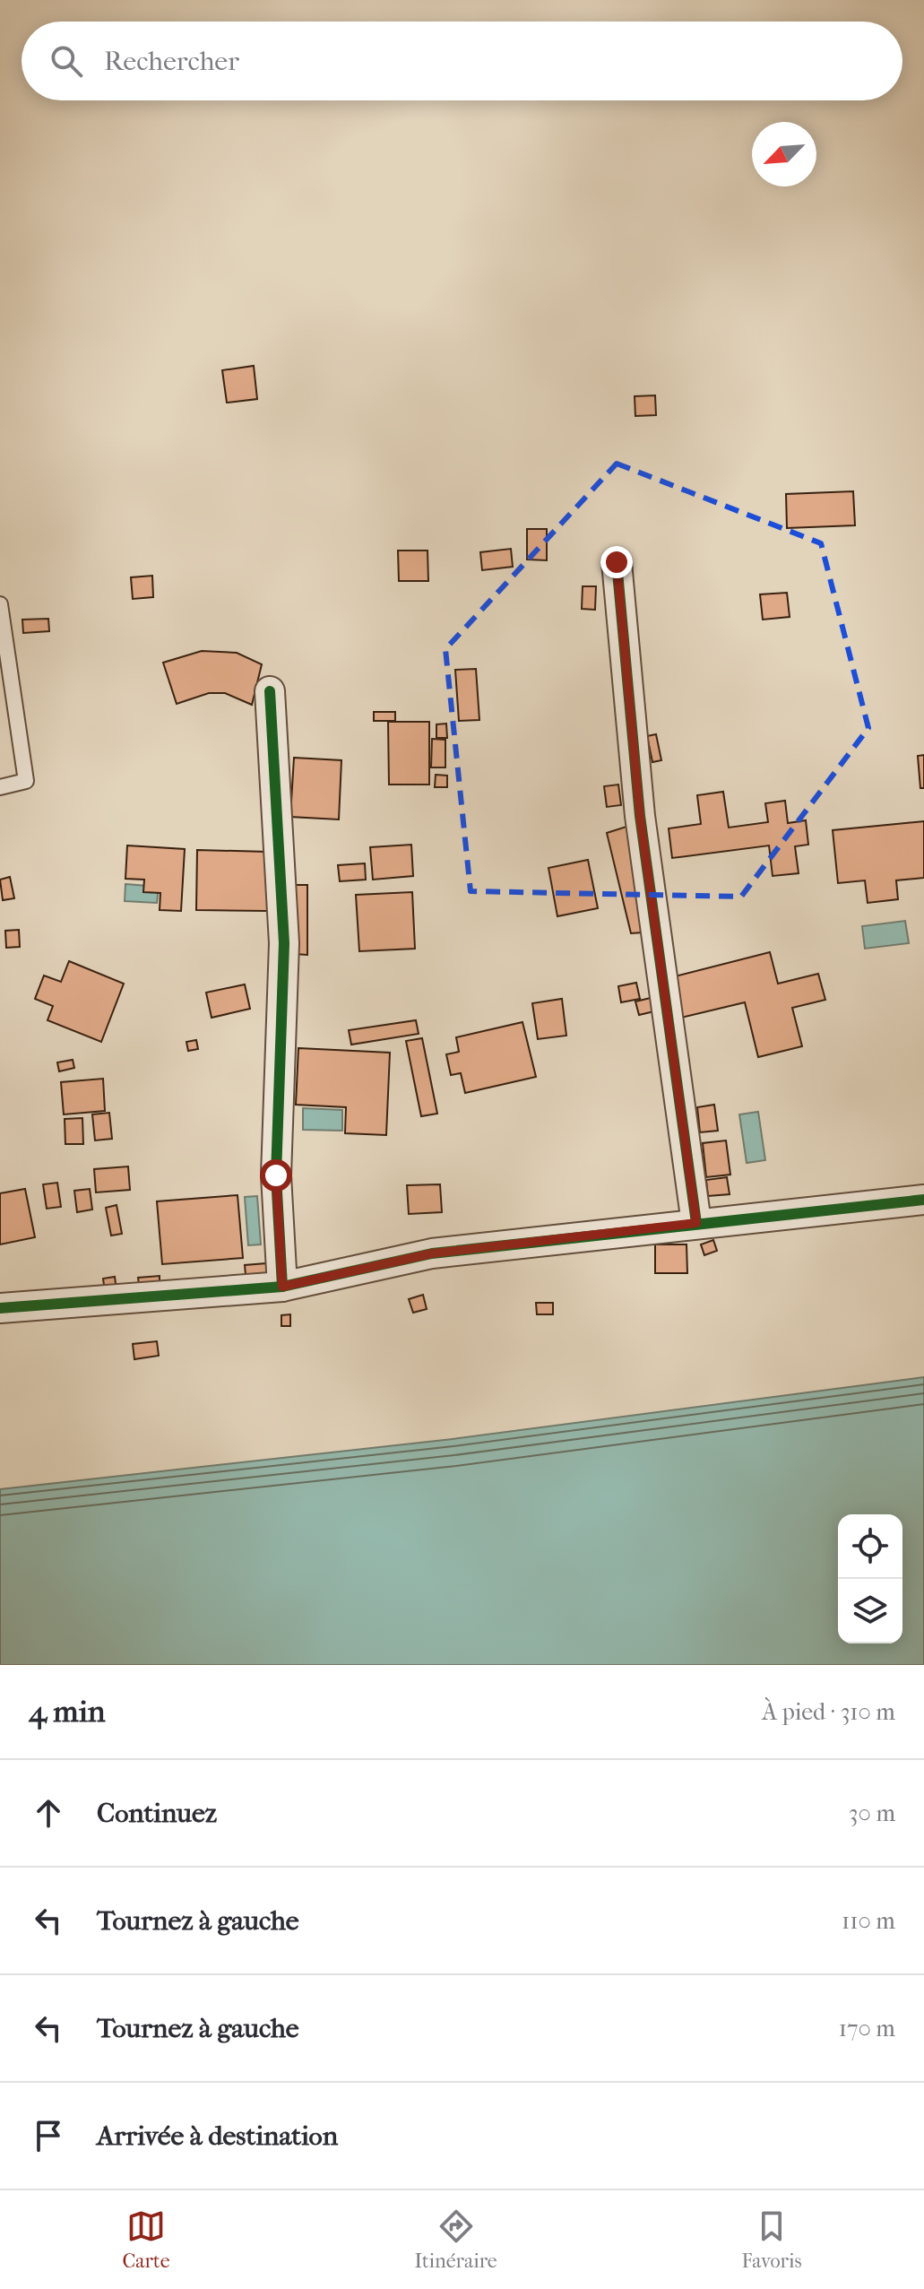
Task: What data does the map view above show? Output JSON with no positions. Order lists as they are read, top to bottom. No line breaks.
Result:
{"north":"bottom left","page":{"search":"Rechercher","heading":["4 min","À pied · 310 m"],"list":[["Continuez","30 m"],["Tournez à gauche","110 m"],["Tournez à gauche","170 m"],"Arrivée à destination"],"nav":["Carte","Itinéraire","Favoris"]}}
